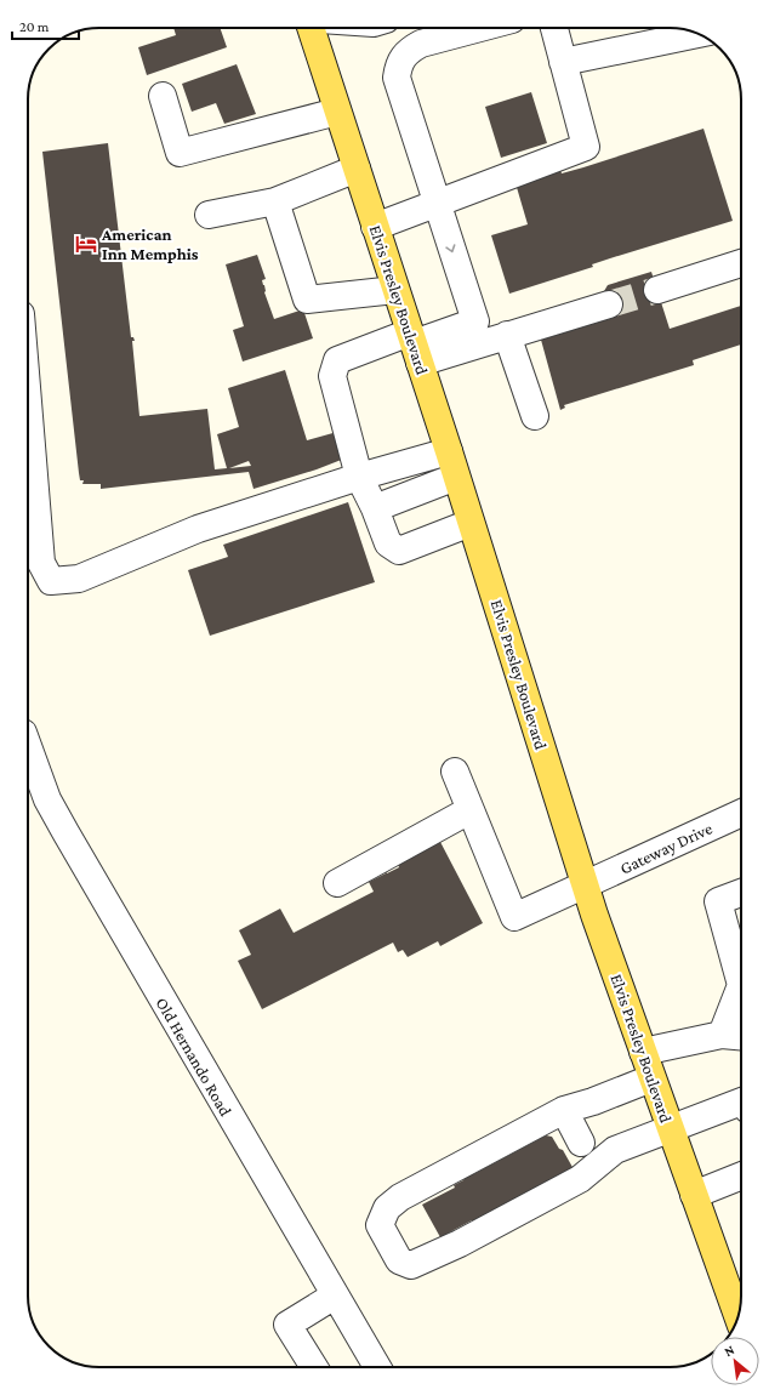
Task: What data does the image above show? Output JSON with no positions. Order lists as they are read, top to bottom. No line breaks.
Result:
{"streets":{"main road":["Elvis Presley Boulevard"],"street":["Gateway Drive","Old Hernando Road"]},"crossings":[["Elvis Presley Boulevard","Gateway Drive"]],"places":{"hotel":["American Inn Memphis"]},"scale_bar":"20 m","north":"top left"}
